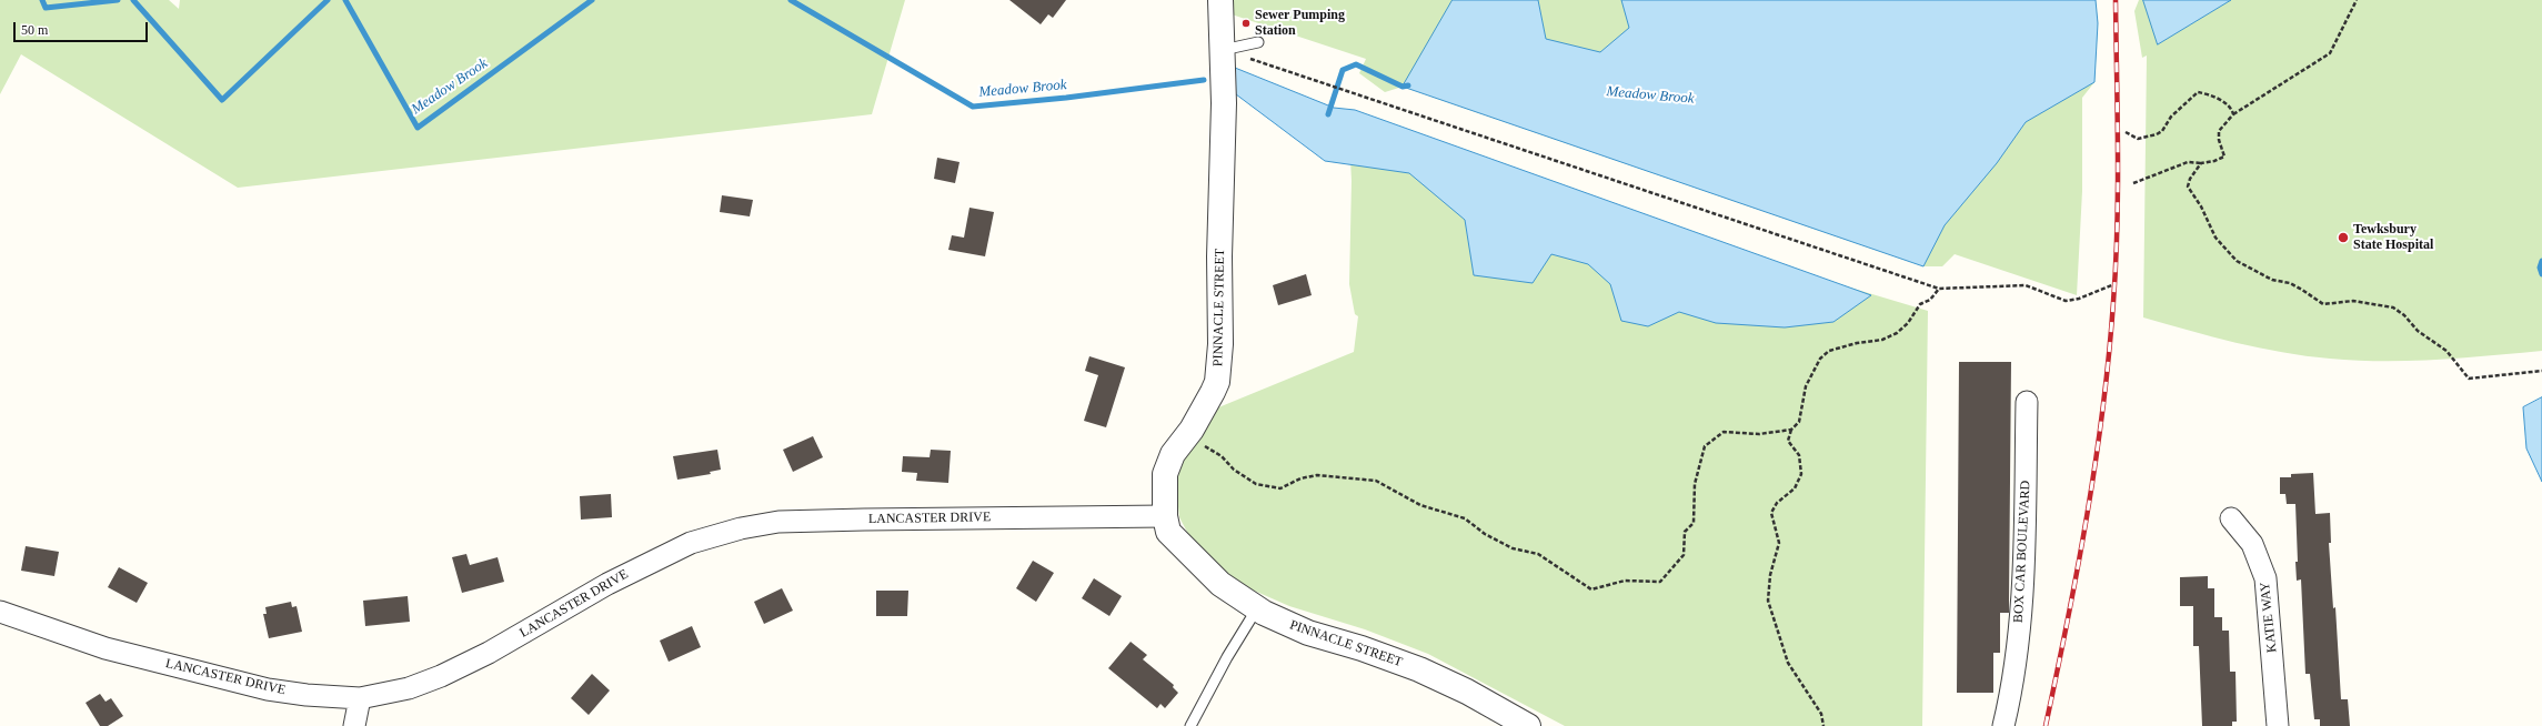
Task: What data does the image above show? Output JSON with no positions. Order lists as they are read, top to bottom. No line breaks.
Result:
{"streets":{"street":["PINNACLE STREET","LANCASTER DRIVE","BOX CAR BOULEVARD","KATIE WAY"]},"crossings":[["PINNACLE STREET","LANCASTER DRIVE"]],"water":["Meadow Brook"],"places":["Sewer Pumping Station","Tewksbury State Hospital"],"scale_bar":"50 m"}
